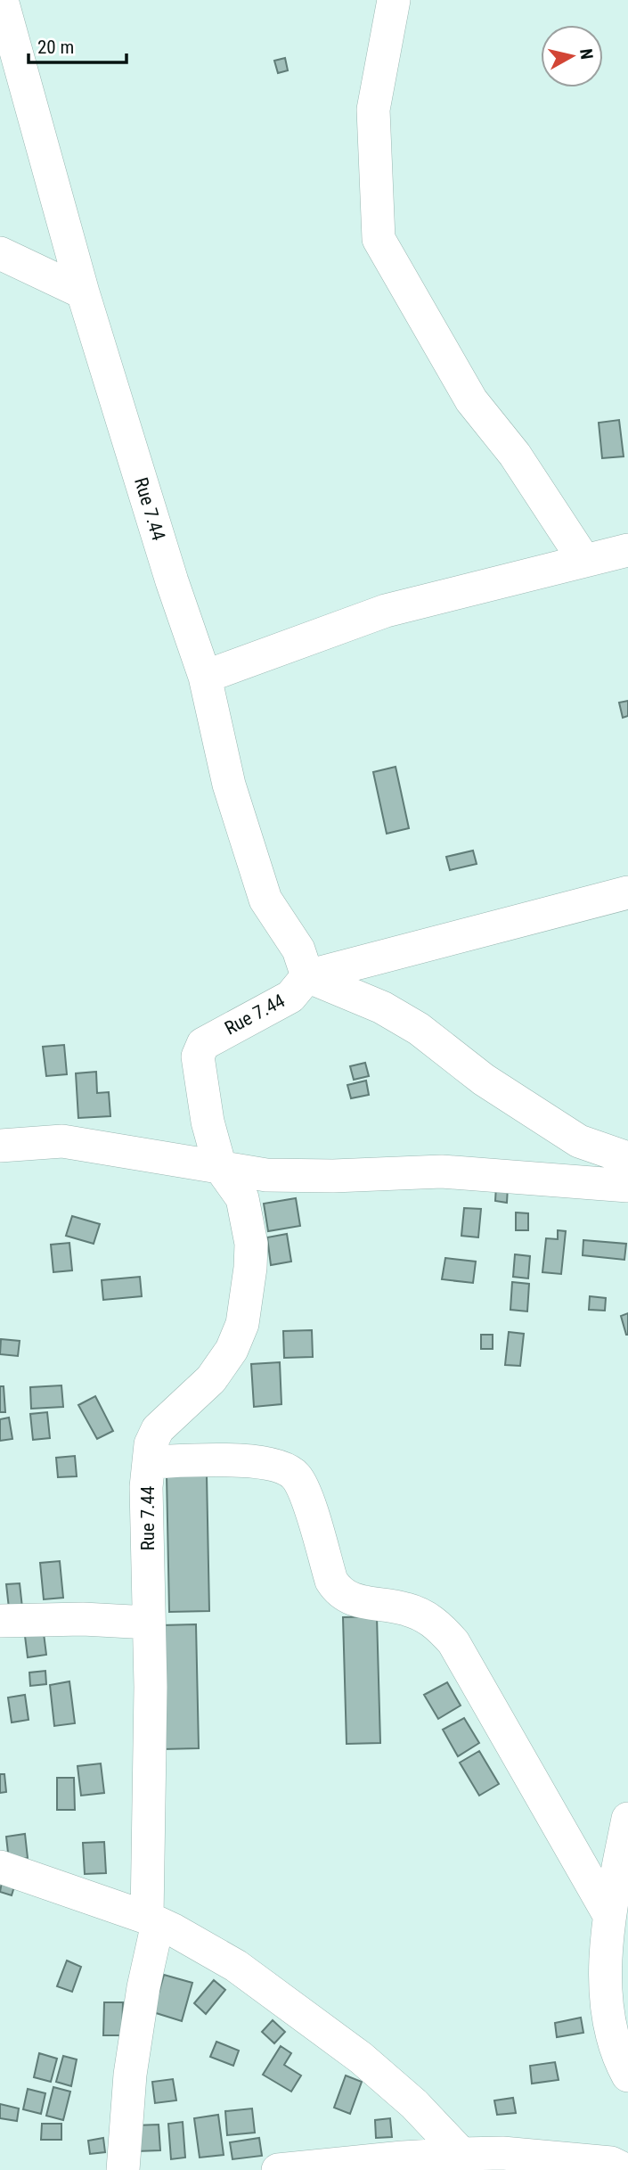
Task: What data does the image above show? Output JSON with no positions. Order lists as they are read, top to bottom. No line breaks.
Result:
{"streets":{"street":["Rue 7.44"]},"scale_bar":"20 m","north":"right"}
